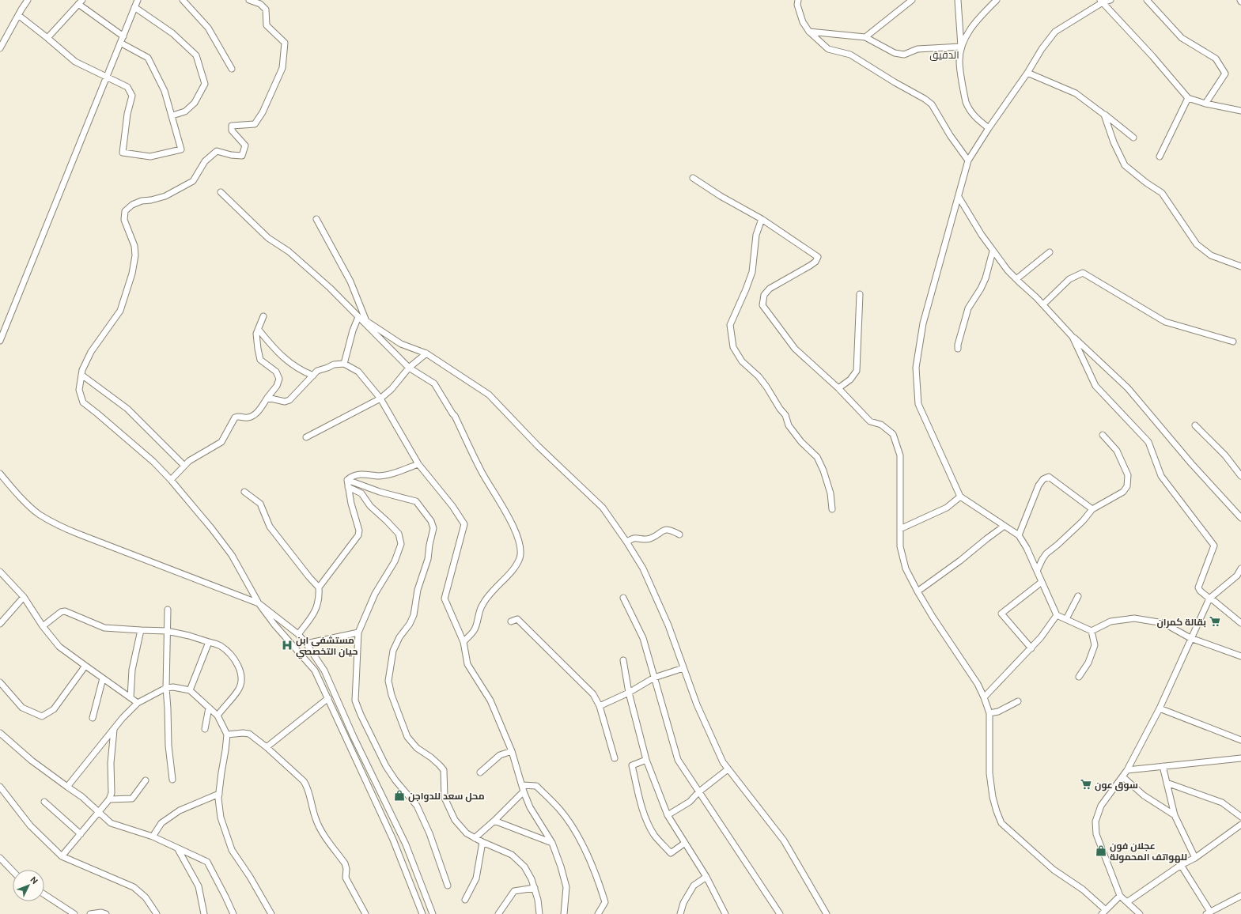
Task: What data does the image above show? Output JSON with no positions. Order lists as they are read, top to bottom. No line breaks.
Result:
{"districts":["الدقيق"],"places":{"supermarket":["بقالة كمران","سوق عون"],"hospital":["مستشفى ابن حيان التخصصي"],"shop":["محل سعد للدواجن","عجلان فون للهواتف المحمولة"]},"north":"top right"}
